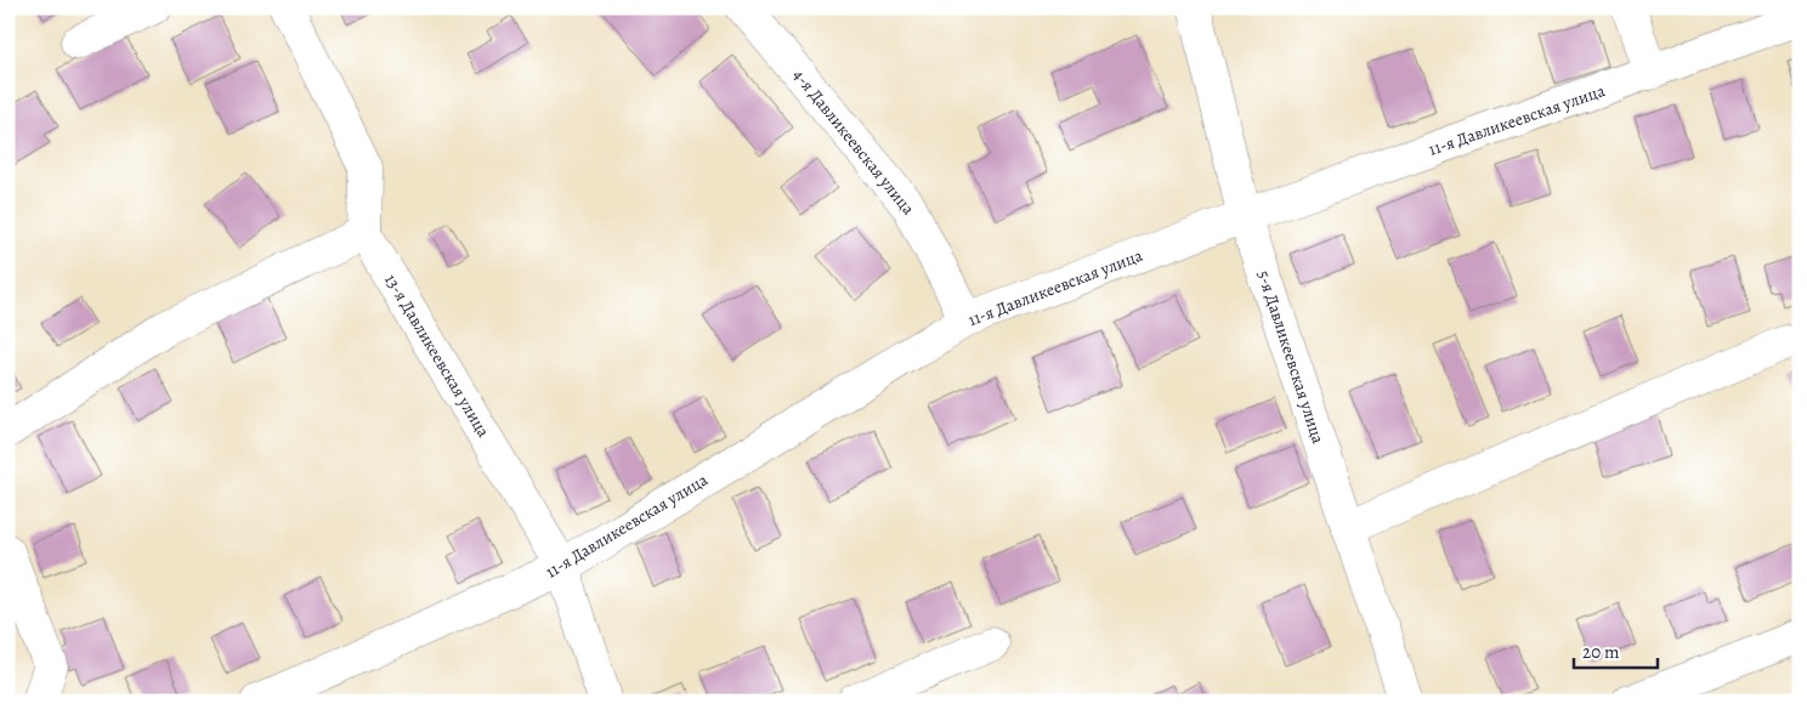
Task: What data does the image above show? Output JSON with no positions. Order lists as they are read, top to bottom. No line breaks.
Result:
{"streets":{"street":["11-я Давликеевская улица","4-я Давликеевская улица","13-я Давликеевская улица","5-я Давликеевская улица"]},"crossings":[["11-я Давликеевская улица","4-я Давликеевская улица"],["11-я Давликеевская улица","13-я Давликеевская улица"],["11-я Давликеевская улица","5-я Давликеевская улица"]],"scale_bar":"20 m"}
